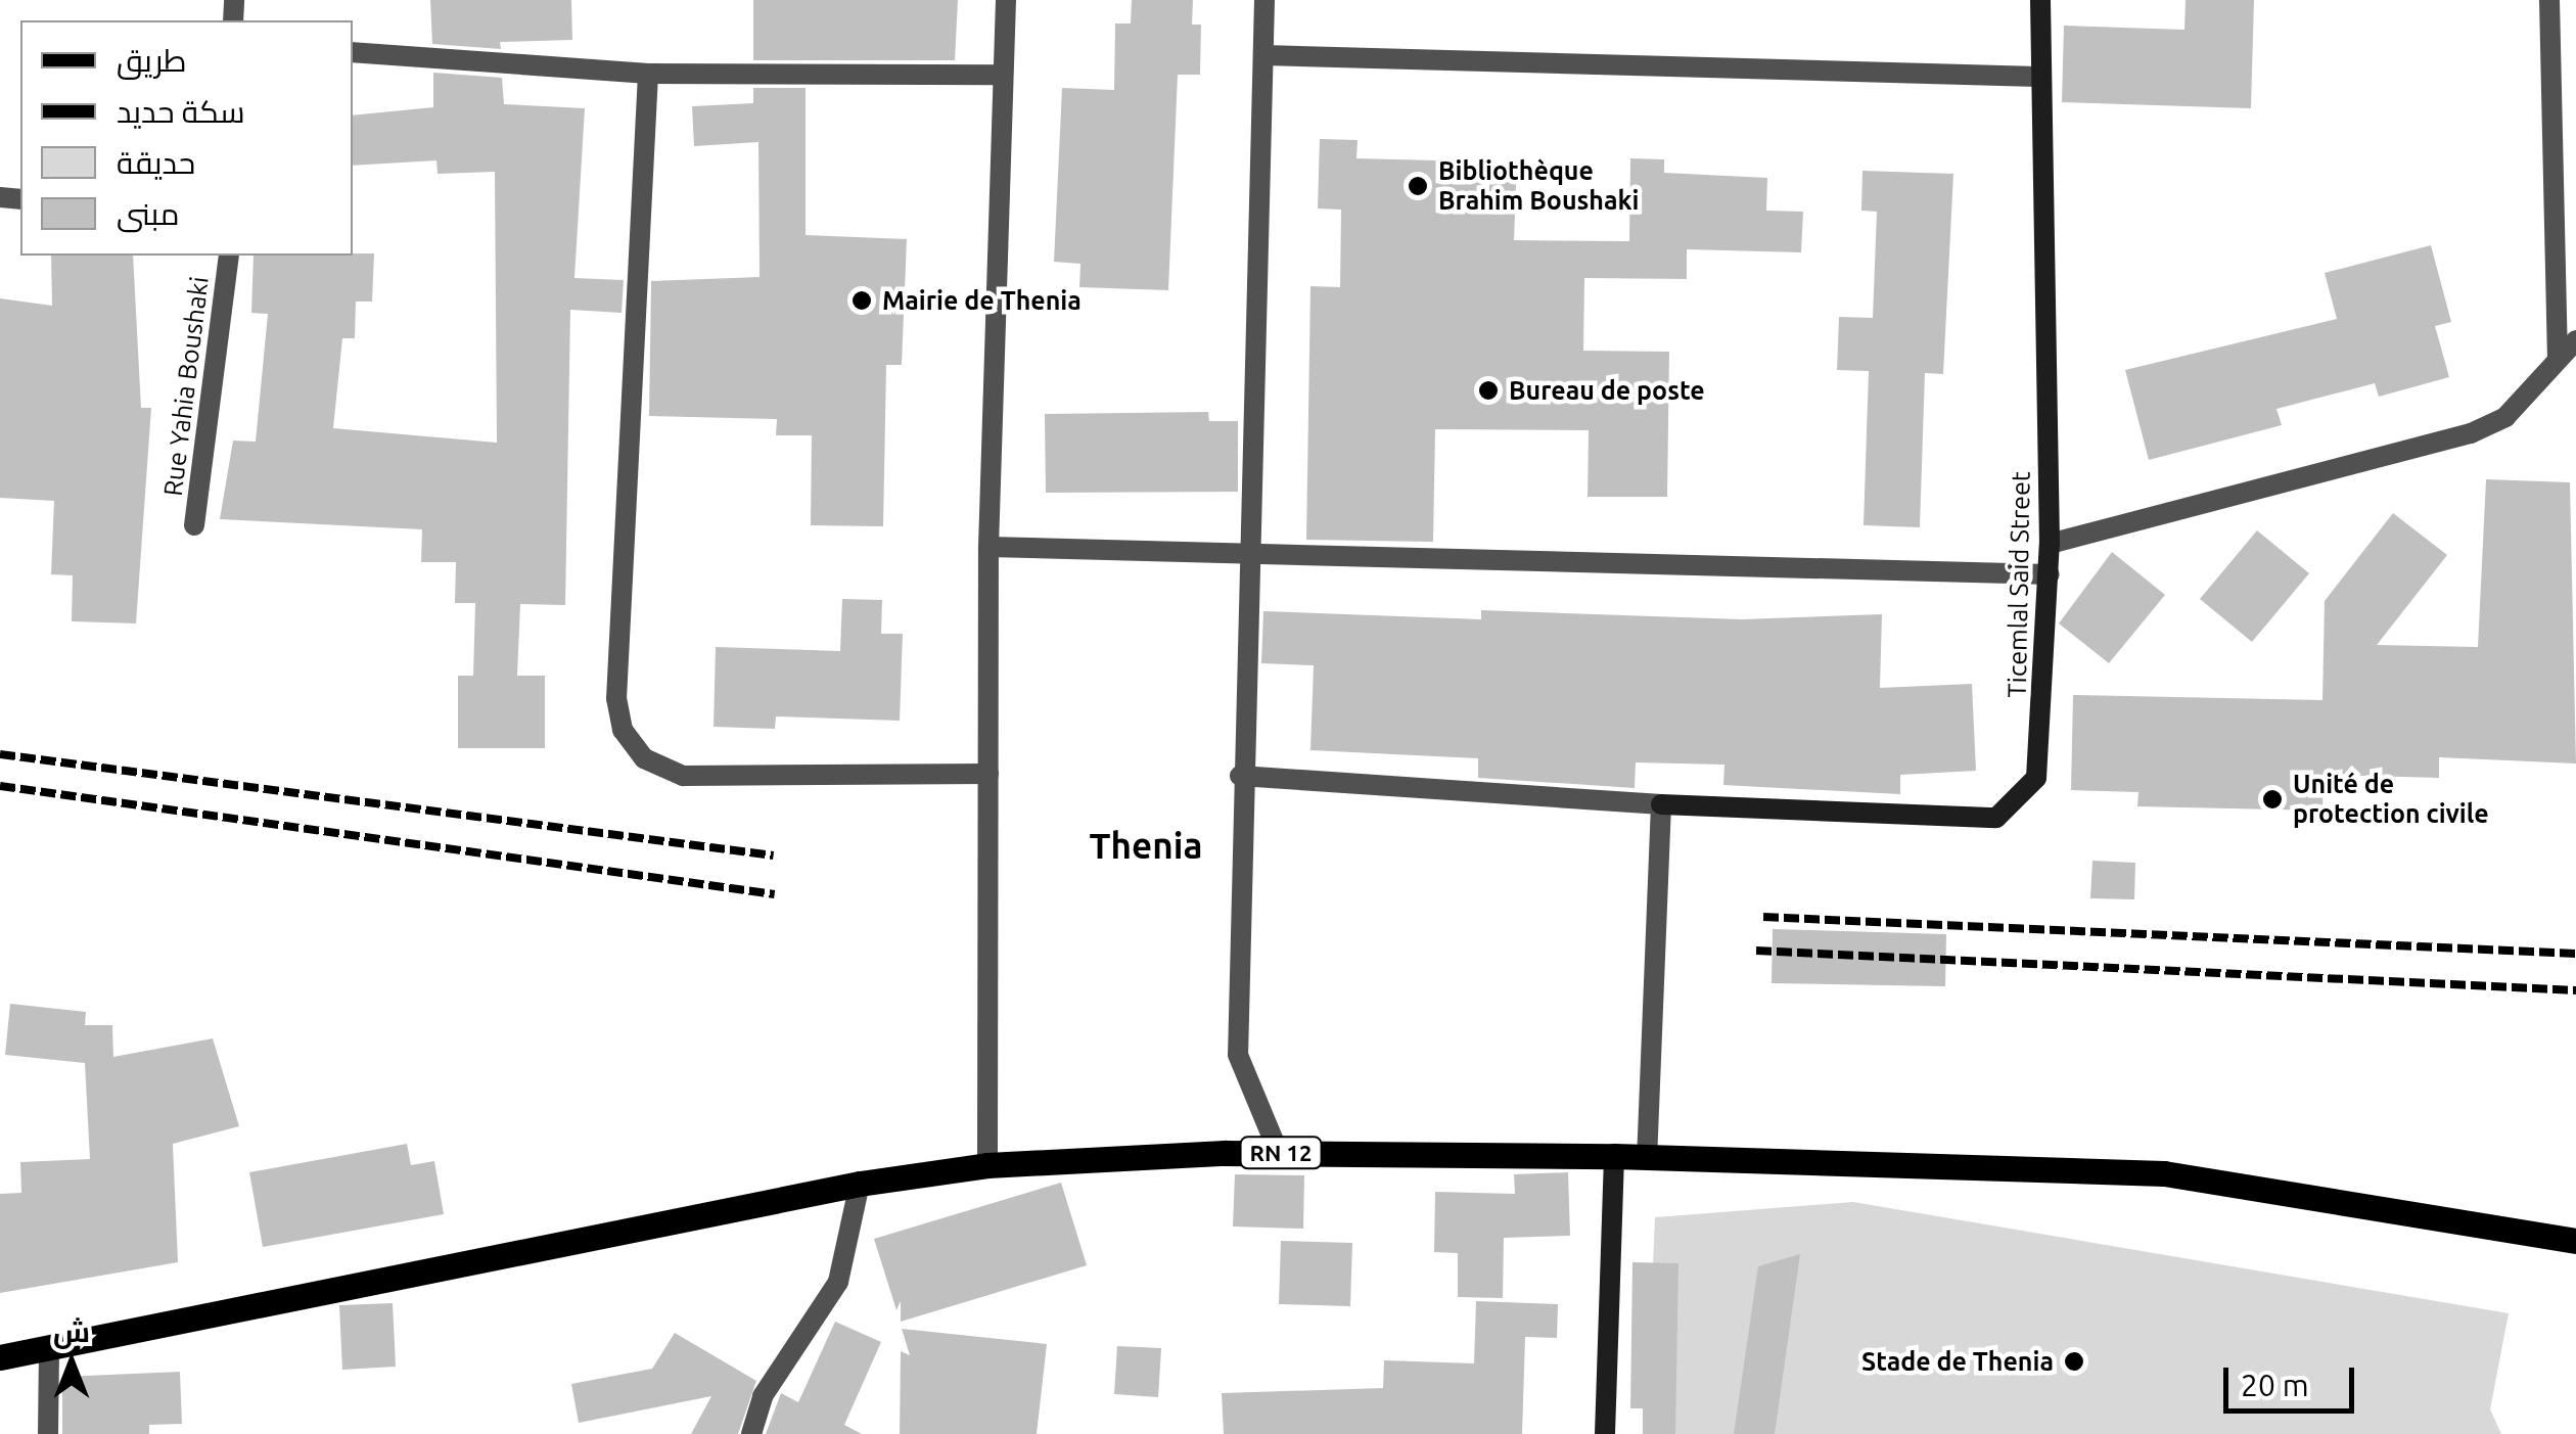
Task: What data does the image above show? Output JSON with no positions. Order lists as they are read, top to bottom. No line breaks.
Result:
{"streets":{"main road":["Ticemlal Said Street","RN 12"],"street":["Rue Yahia Boushaki"]},"districts":["Thenia"],"places":["Bibliothèque Brahim Boushaki","Mairie de Thenia","Bureau de poste","Unité de protection civile","Stade de Thenia"],"legend":["طريق","سكة حديد","حديقة","مبنى"],"scale_bar":"20 m","north":"top"}
